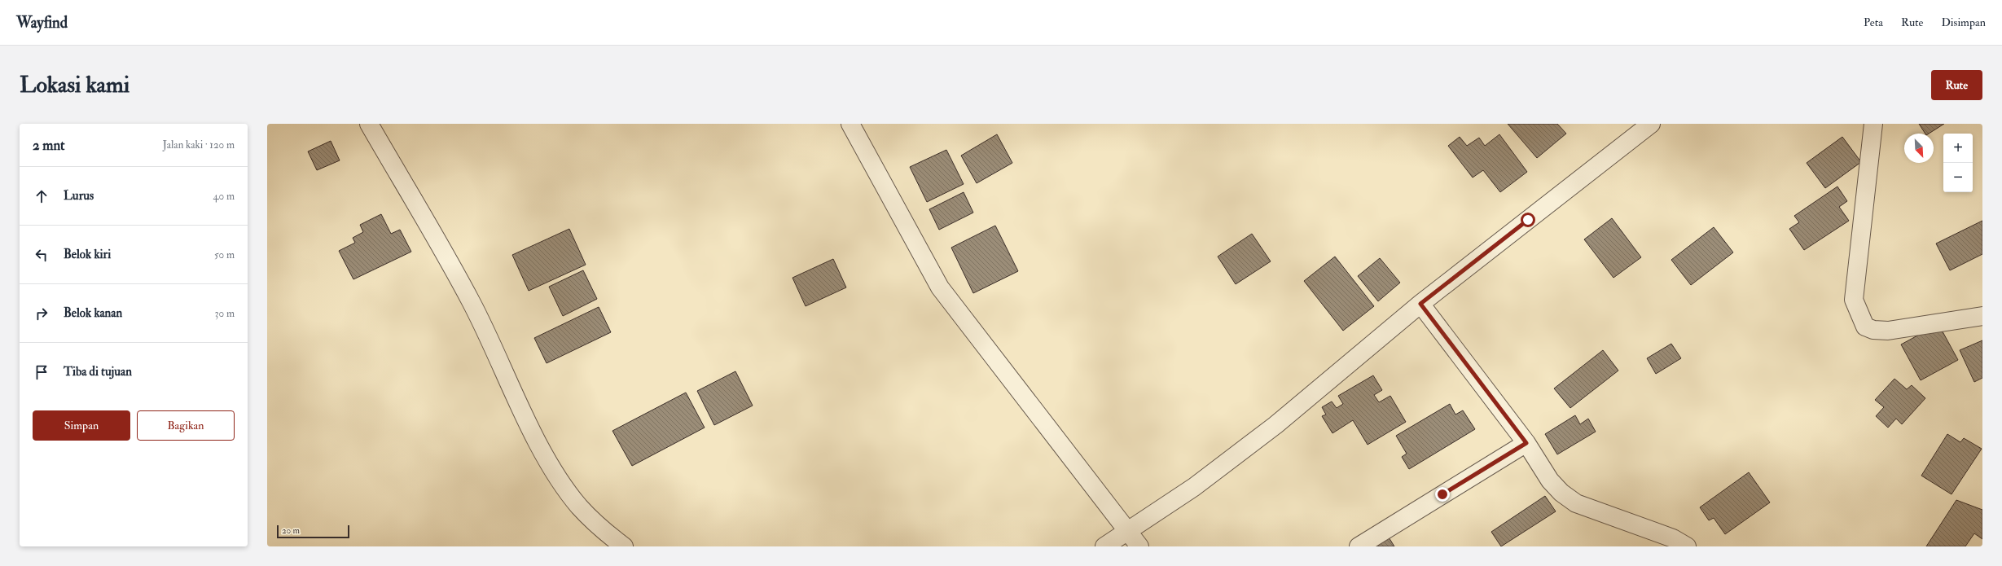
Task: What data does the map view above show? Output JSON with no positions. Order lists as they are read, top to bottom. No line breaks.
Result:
{"scale_bar":"20 m","north":"bottom right","page":{"header":"Wayfind","nav":["Peta","Rute","Disimpan"],"buttons":["Rute",["Simpan","Bagikan"]],"title":"Lokasi kami","heading":["2 mnt","Jalan kaki · 120 m"],"map_buttons":["+","−"],"list":[["Lurus","40 m"],["Belok kiri","50 m"],["Belok kanan","30 m"],"Tiba di tujuan"],"scale":"20 m"}}
